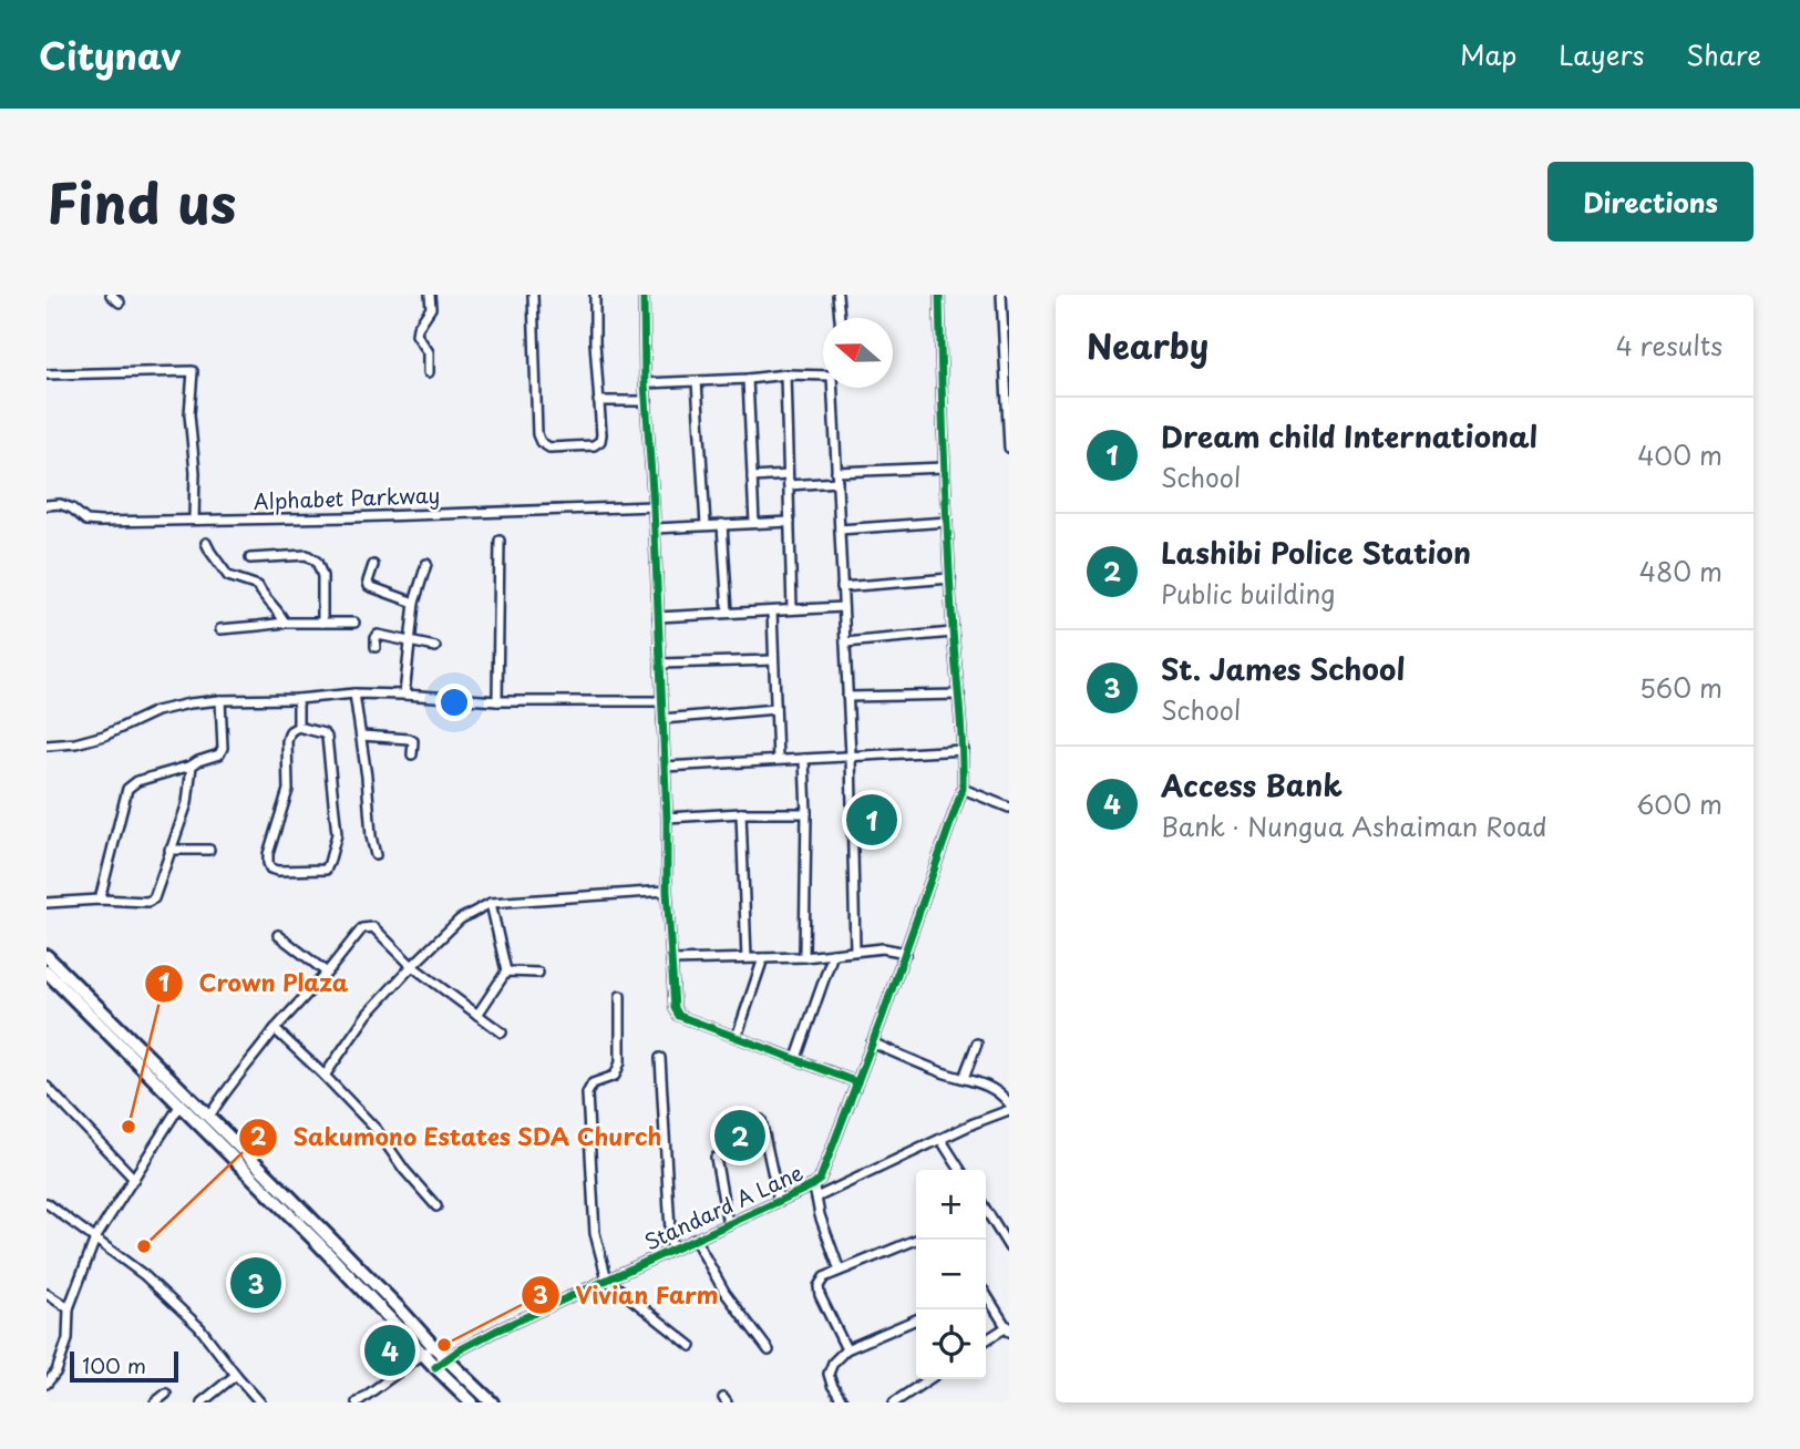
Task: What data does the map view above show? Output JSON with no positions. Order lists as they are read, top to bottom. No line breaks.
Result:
{"streets":{"street":["Alphabet Parkway","Standard A Lane"]},"places":["Crown Plaza","Sakumono Estates SDA Church","Vivian Farm"],"scale_bar":"100 m","north":"left","page":{"header":"Citynav","nav":["Map","Layers","Share"],"title":"Find us","buttons":"Directions","heading":["Nearby","4 results"],"list":[{"mark":"1","name":"Dream child International","note":"School","value":"400 m"},{"mark":"2","name":"Lashibi Police Station","note":"Public building","value":"480 m"},{"mark":"3","name":"St. James School","note":"School","value":"560 m"},{"mark":"4","name":"Access Bank","note":"Bank · Nungua Ashaiman Road","value":"600 m"}],"pins":["1","2","3","4"],"map_buttons":["+","−"],"scale":"100 m"}}
